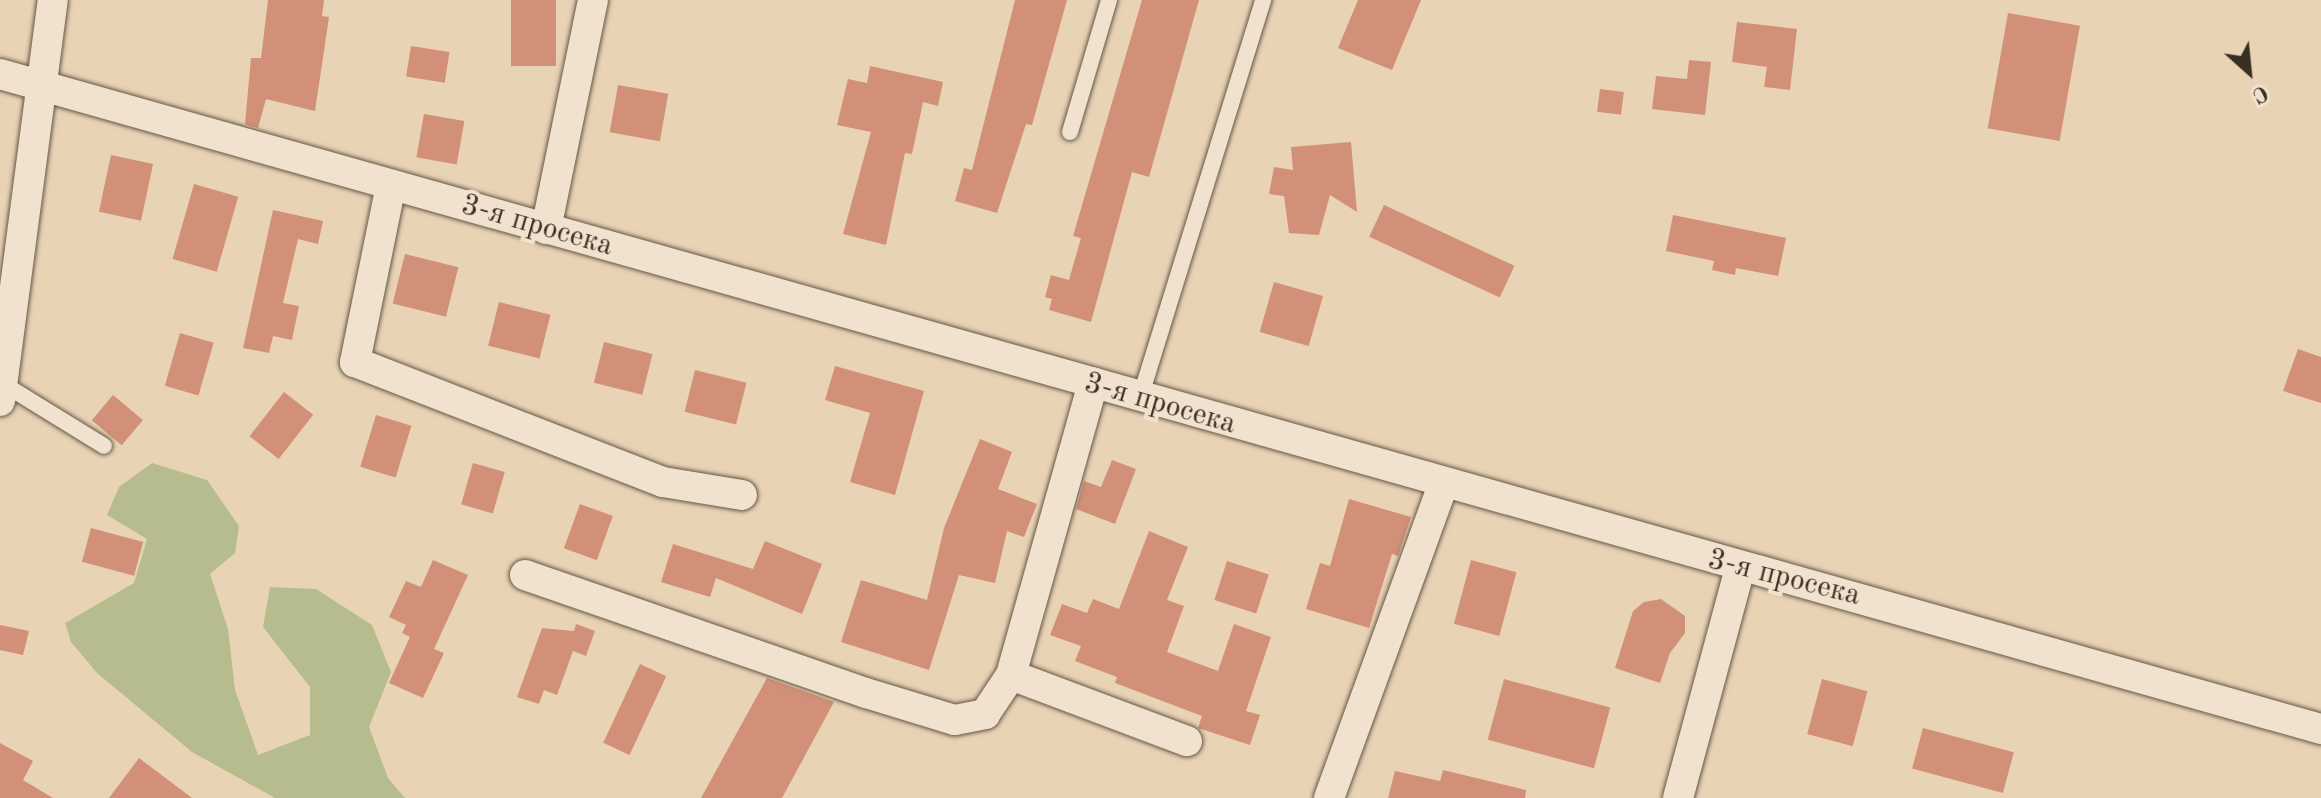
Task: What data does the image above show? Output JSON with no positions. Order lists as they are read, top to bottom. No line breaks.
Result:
{"streets":{"street":["3-я просека"]},"north":"bottom right"}
